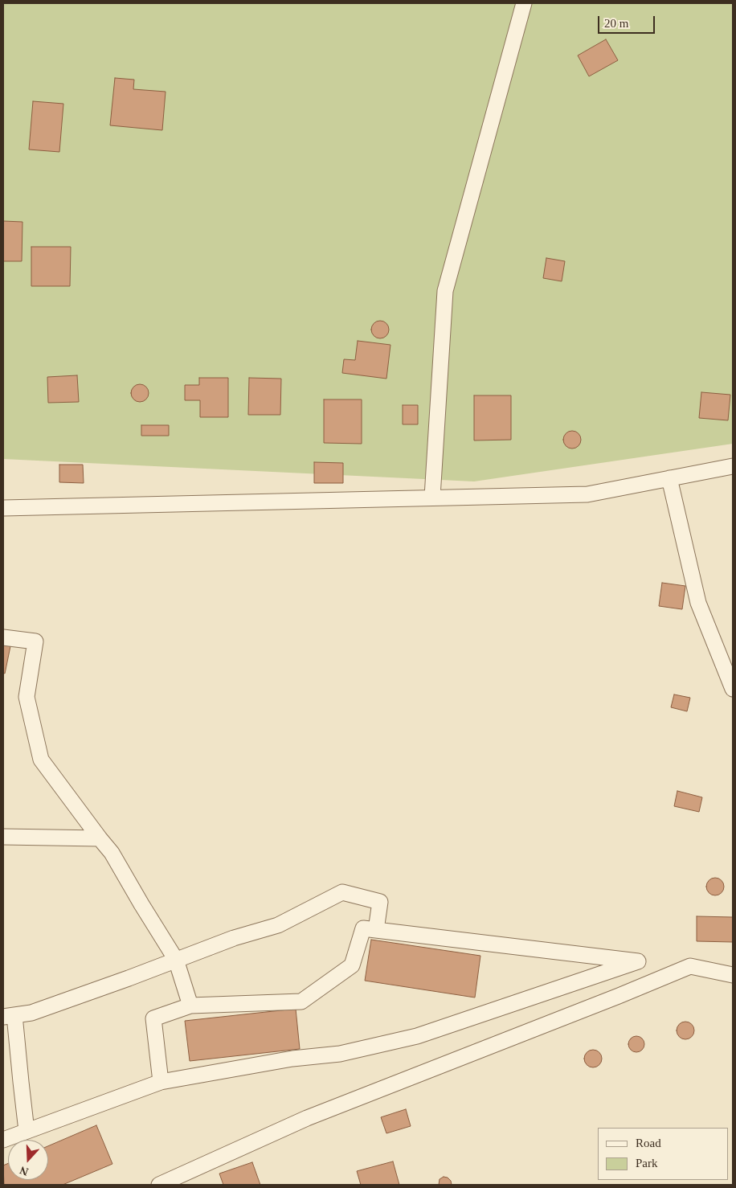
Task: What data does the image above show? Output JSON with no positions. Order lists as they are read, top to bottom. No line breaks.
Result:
{"legend":["Road","Park"],"scale_bar":"20 m","north":"bottom"}
